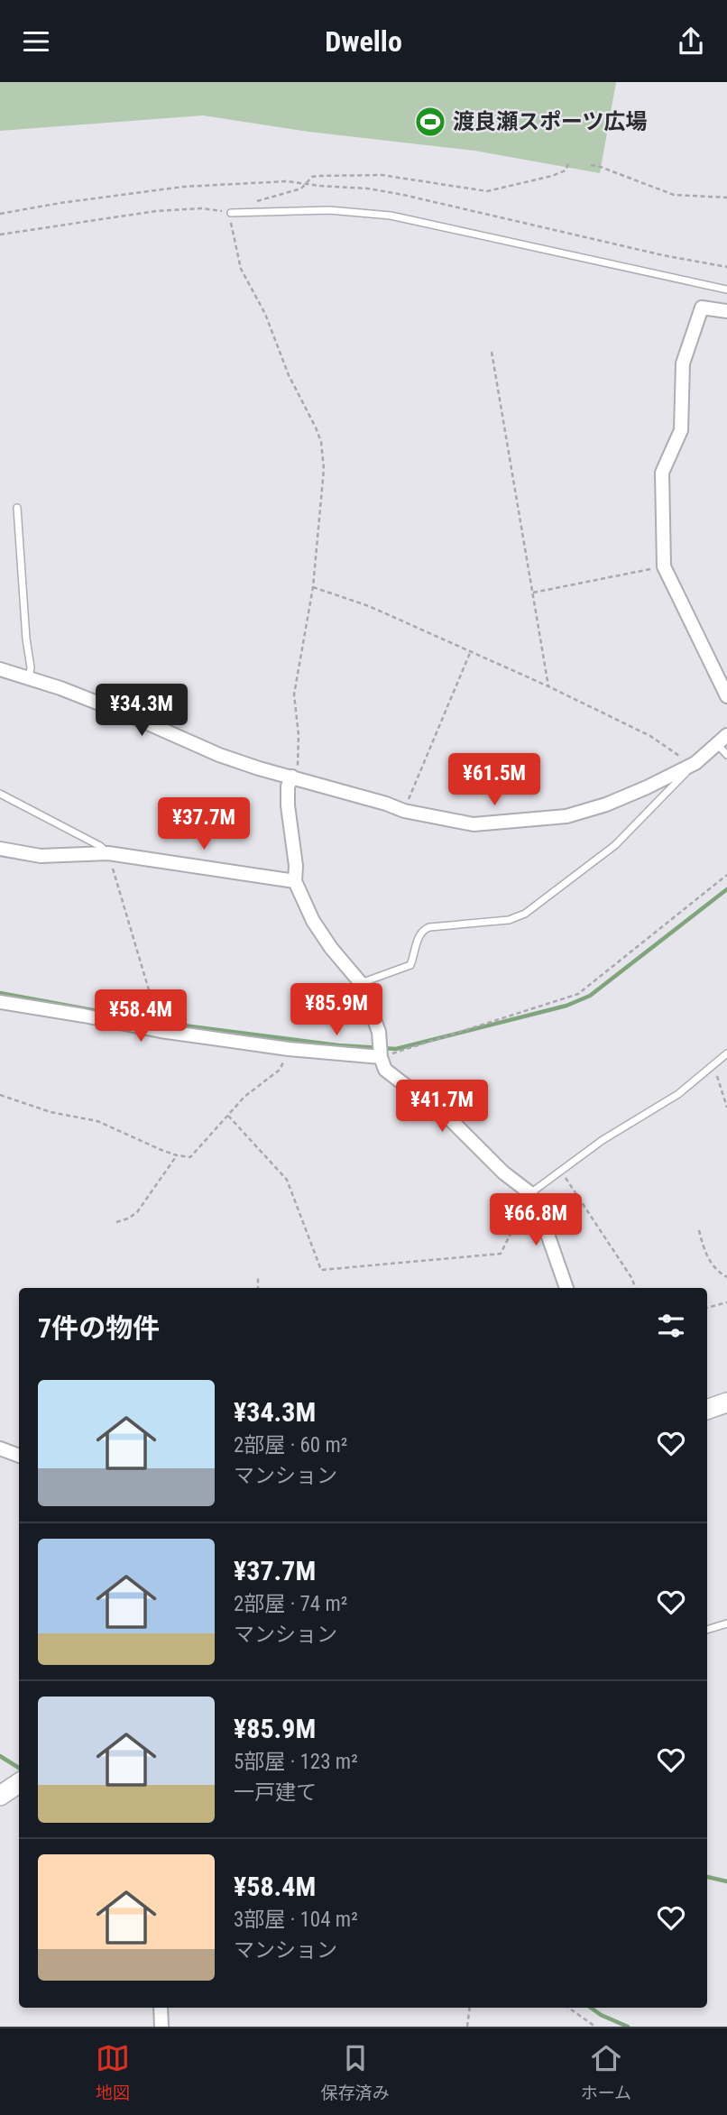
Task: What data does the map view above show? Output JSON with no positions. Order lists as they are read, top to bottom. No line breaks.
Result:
{"places":{"sports":["渡良瀬スポーツ広場"]},"page":{"header":"Dwello","price":["¥34.3M","¥61.5M","¥37.7M","¥85.9M","¥58.4M","¥41.7M","¥66.8M"],"heading":"7件の物件","list":[{"name":"¥34.3M","note":"2部屋 · 60 m² · マンション"},{"name":"¥37.7M","note":"2部屋 · 74 m² · マンション"},{"name":"¥85.9M","note":"5部屋 · 123 m² · 一戸建て"},{"name":"¥58.4M","note":"3部屋 · 104 m² · マンション"}],"tabs":["地図","保存済み","ホーム"]}}
